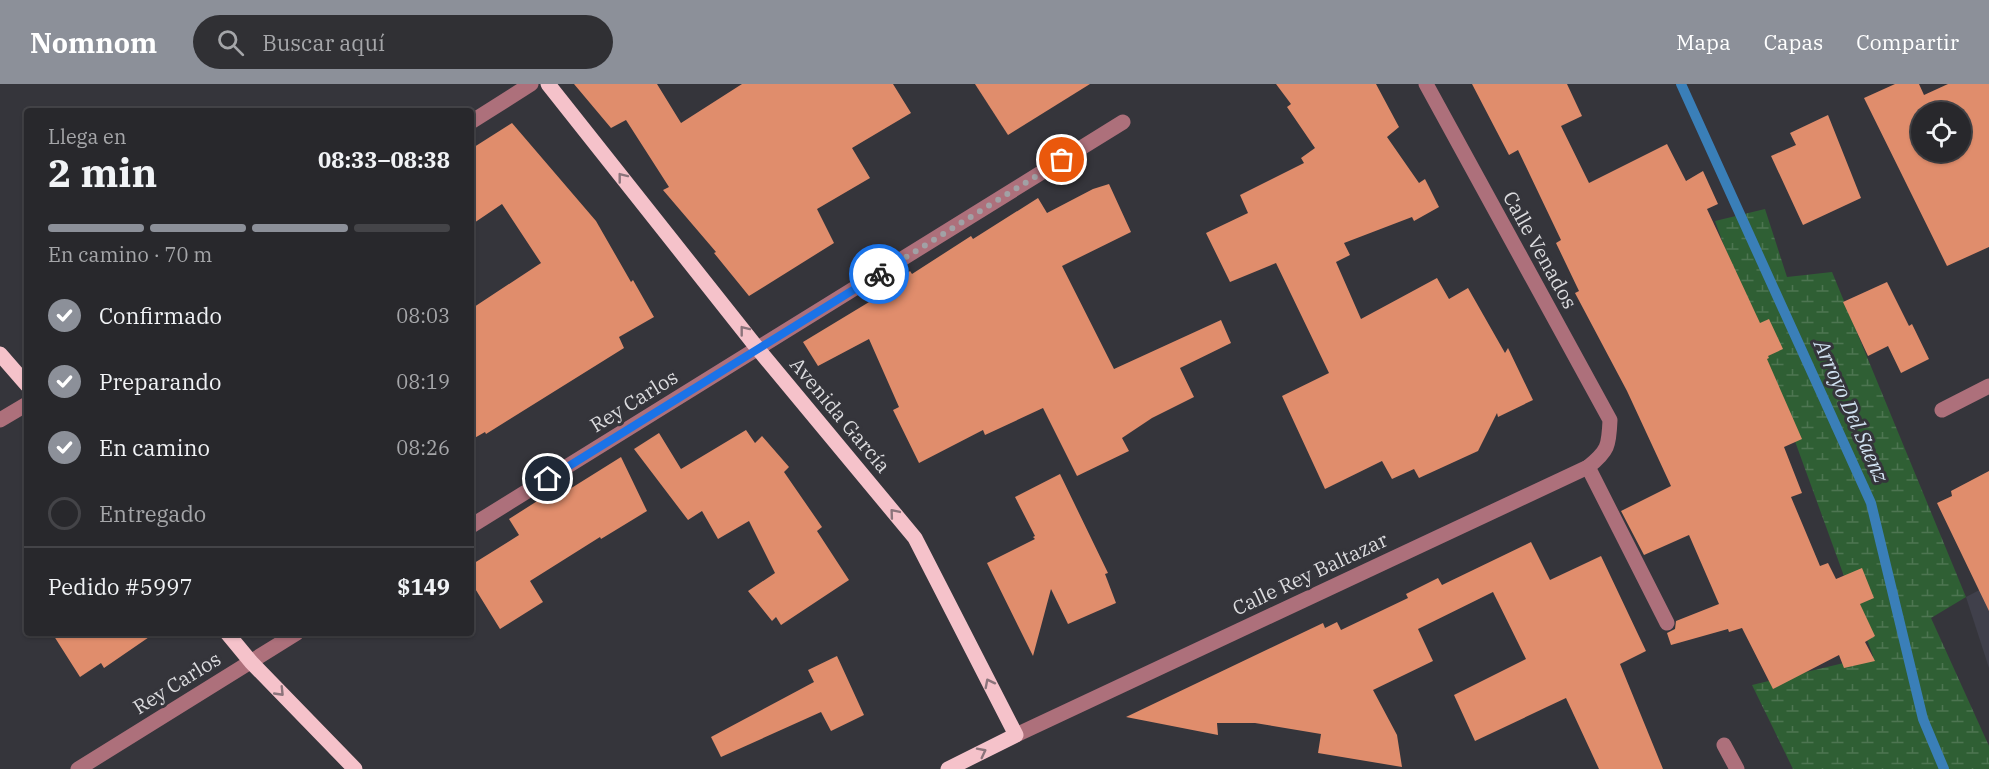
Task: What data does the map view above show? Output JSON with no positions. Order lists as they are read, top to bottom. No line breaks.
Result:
{"streets":{"main road":["Avenida García"],"street":["Calle Venados","Rey Carlos","Calle Rey Baltazar"]},"crossings":[["Calle Venados","Calle Rey Baltazar"],["Rey Carlos","Avenida García"],["Avenida García","Calle Rey Baltazar"]],"one_way":["Avenida García"],"water":["Arroyo Del Saenz"],"page":{"header":"Nomnom","search":"Buscar aquí","nav":["Mapa","Capas","Compartir"],"heading":["2 min","Llega en","08:33–08:38"],"panel":["Pedido #5997","$149"],"bar":"En camino · 70 m","list":[["Confirmado","08:03"],["Preparando","08:19"],["En camino","08:26"],"Entregado"]}}
